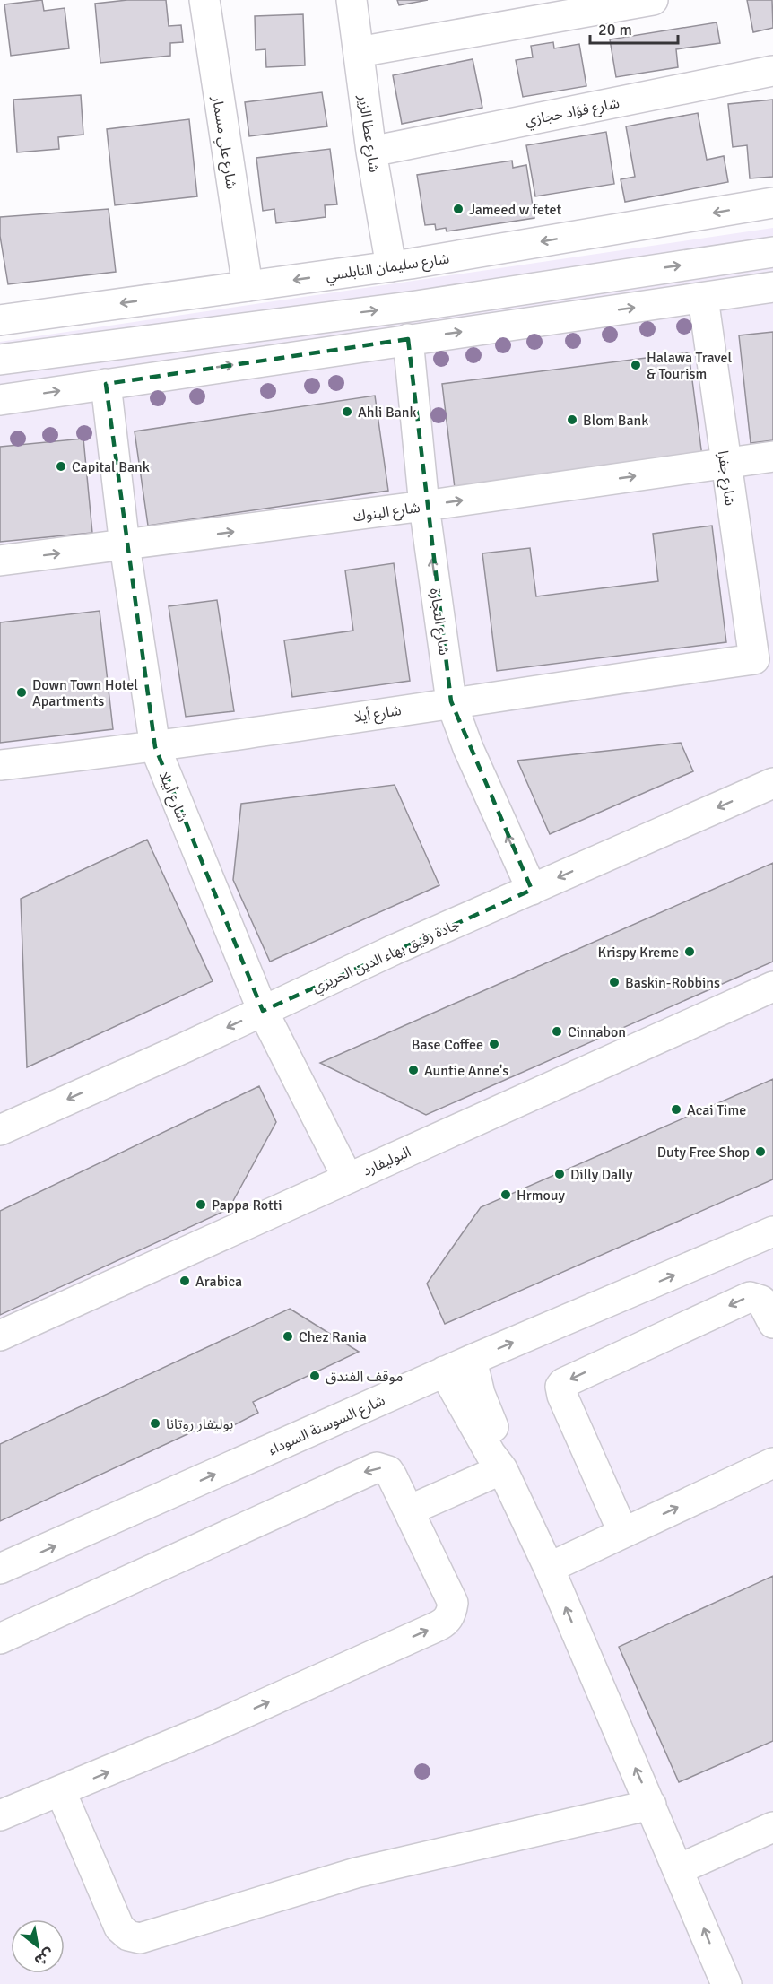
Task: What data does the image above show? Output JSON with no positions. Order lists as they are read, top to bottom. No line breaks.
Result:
{"streets":{"street":["شارع فؤاد حجازي","شارع عطا الزير","شارع علي مسمار","شارع سليمان النابلسي","شارع جفرا","شارع البنوك","شارع التجارة","شارع أيلا","شارع أبيلا","جادة رفيق بهاء الدين الحريري","البوليفارد","شارع السوسنة السوداء"]},"crossings":[["شارع فؤاد حجازي","شارع عطا الزير"],["شارع عطا الزير","شارع سليمان النابلسي"],["شارع علي مسمار","شارع سليمان النابلسي"],["شارع جفرا","شارع البنوك"],["شارع جفرا","شارع أيلا"],["شارع البنوك","شارع التجارة"],["شارع البنوك","شارع أبيلا"],["شارع التجارة","شارع أيلا"],["شارع التجارة","جادة رفيق بهاء الدين الحريري"],["شارع أيلا","شارع أبيلا"],["شارع أبيلا","جادة رفيق بهاء الدين الحريري"],["شارع أبيلا","البوليفارد"]],"one_way":["شارع التجارة","جادة رفيق بهاء الدين الحريري"],"places":["Jameed w fetet","Halawa Travel & Tourism","Ahli Bank","Blom Bank","Capital Bank","Down Town Hotel Apartments","Krispy Kreme","Baskin-Robbins","Cinnabon","Base Coffee","Auntie Anne's","Acai Time","Duty Free Shop","Dilly Dally","Hrmouy","Pappa Rotti","Arabica","Chez Rania","موقف الفندق","بوليفار روتانا"],"scale_bar":"20 m","north":"bottom right"}
